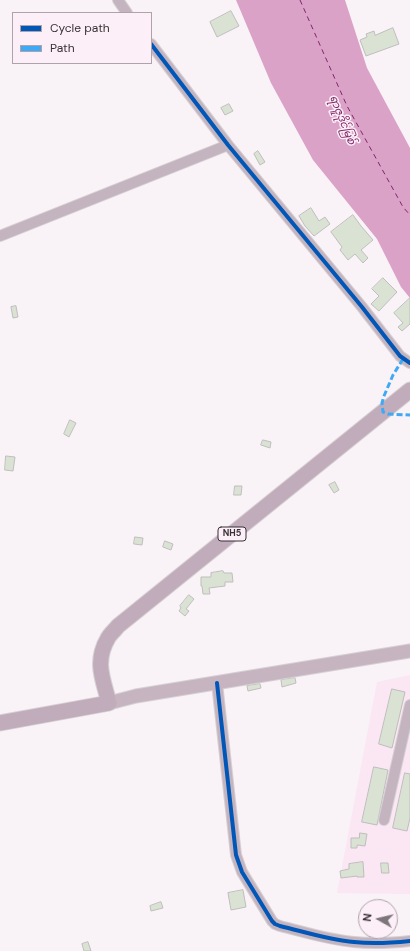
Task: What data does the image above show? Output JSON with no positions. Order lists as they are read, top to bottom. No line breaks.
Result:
{"streets":{"highway":["NH5"]},"water":["ရာဇူဒိုင်မြစ်"],"legend":["Cycle path","Path"],"north":"left"}
